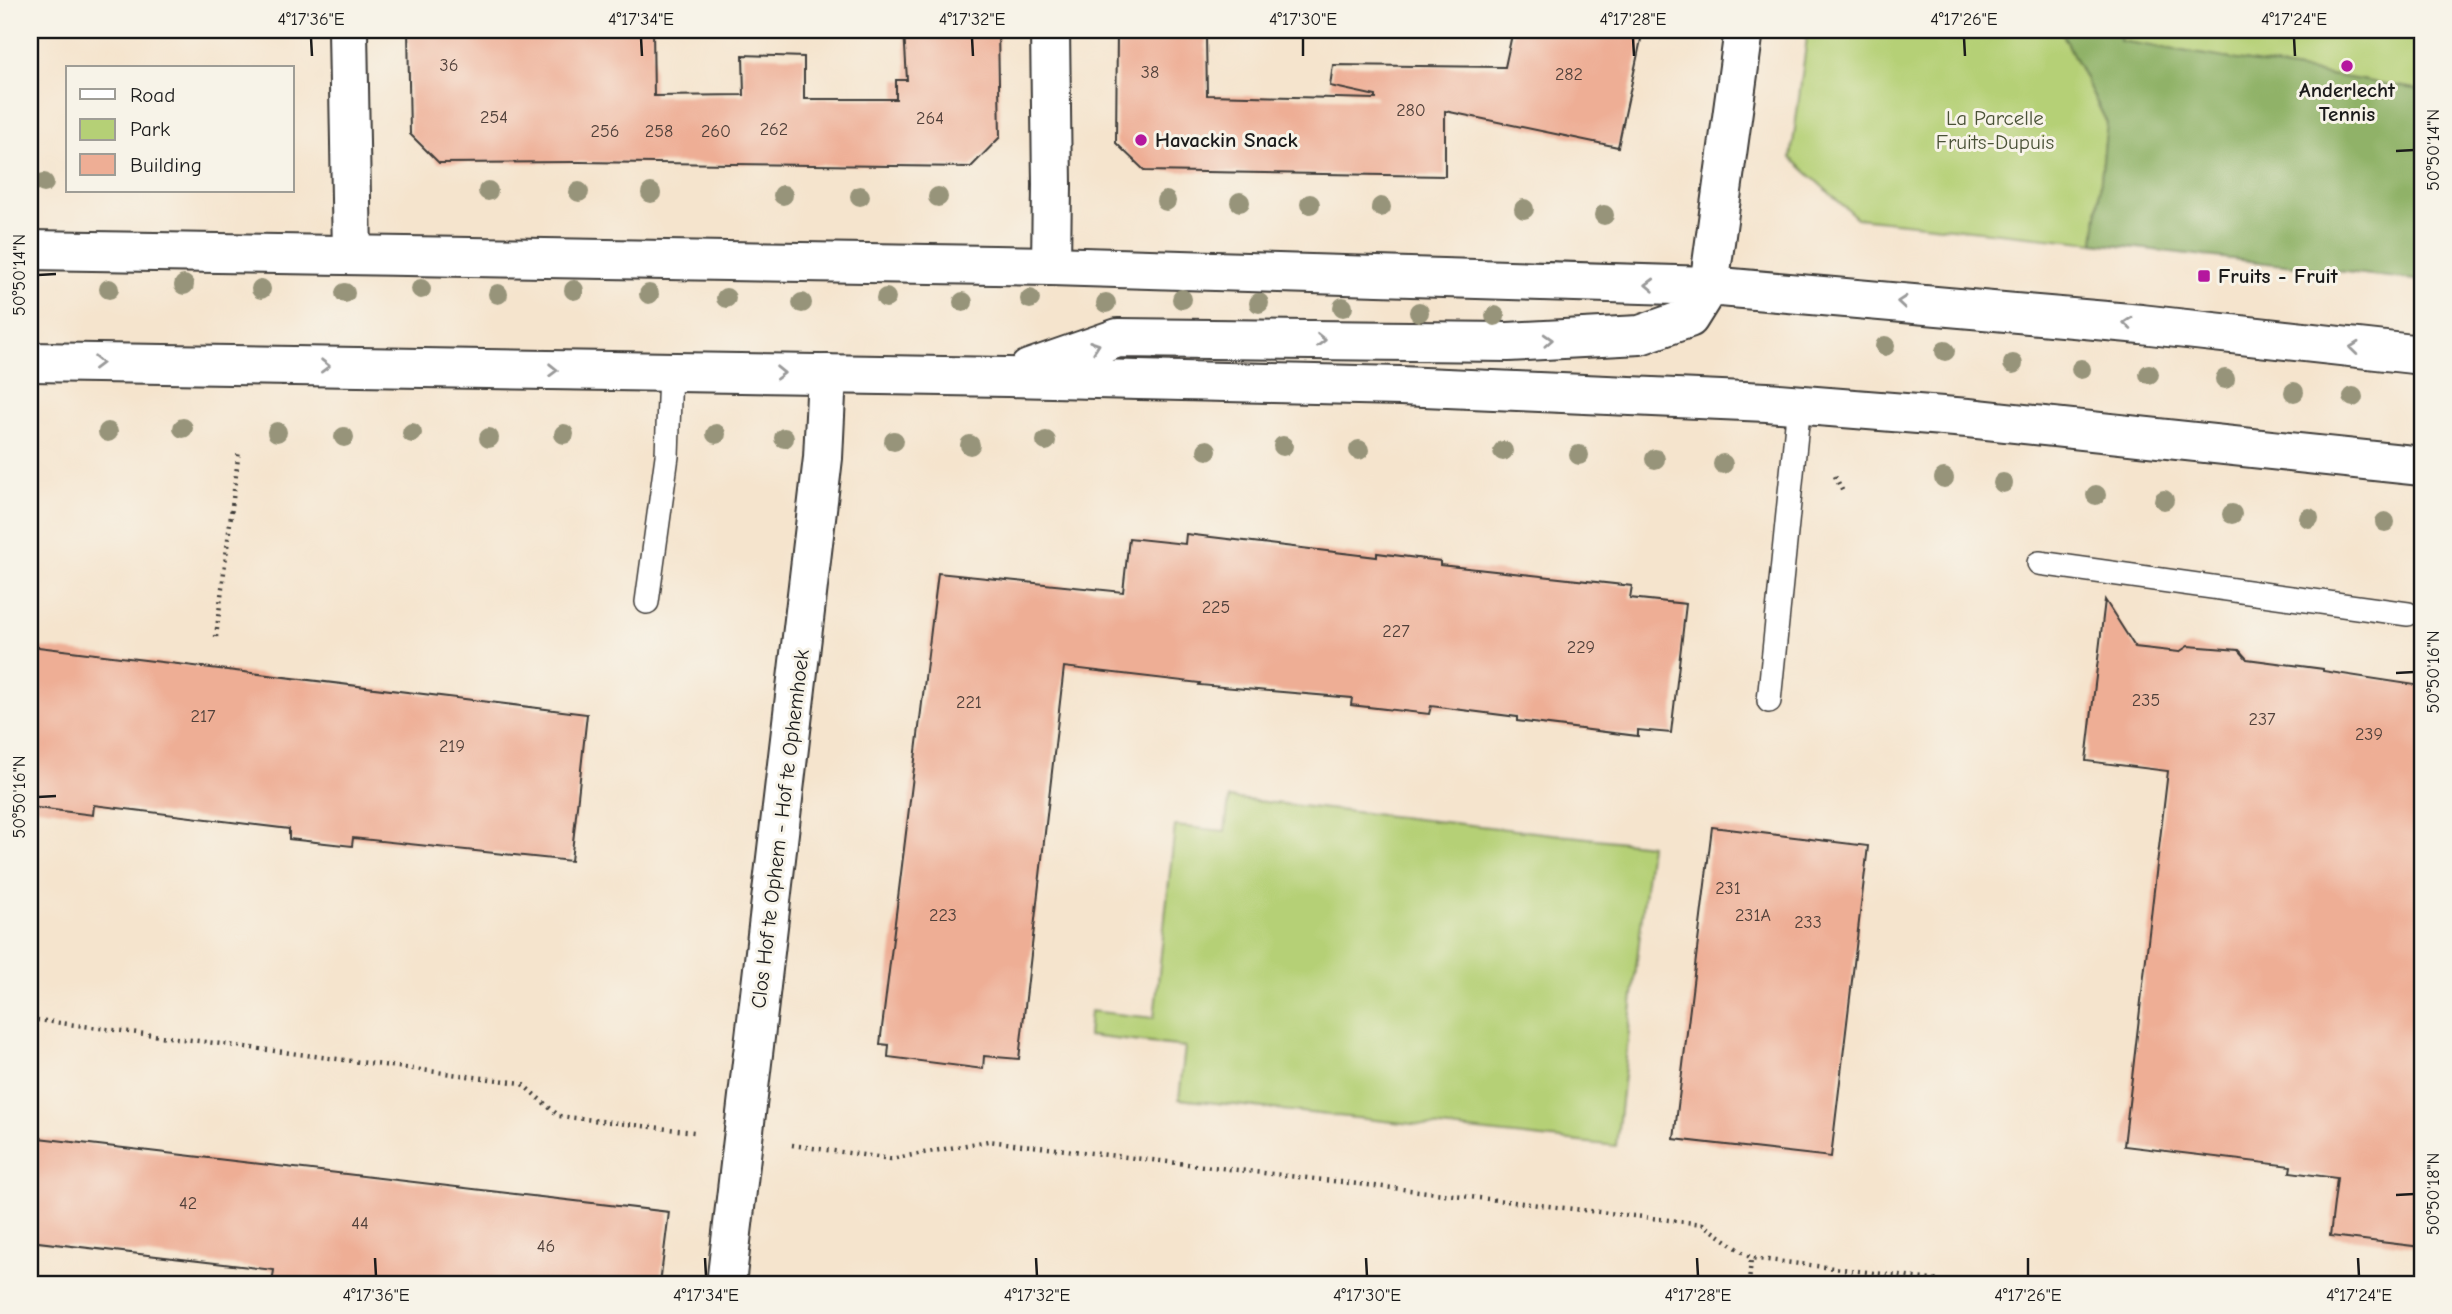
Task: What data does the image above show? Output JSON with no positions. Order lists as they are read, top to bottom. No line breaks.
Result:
{"streets":{"main road":["Clos Hof te Ophem - Hof te Ophemhoek"]},"parks":["La Parcelle Fruits-Dupuis"],"places":{"other":["Anderlecht Tennis","Havackin Snack"],"transit":["Fruits - Fruit"]},"house_numbers":["36","38","282","280","254","264","262","256","258","260","225","227","229","235","221","217","237","239","219","231","223","231A","233","42","44","46"],"legend":["Road","Park","Building"],"coordinates":["4°17'36\"E","4°17'34\"E","4°17'32\"E","4°17'30\"E","4°17'28\"E","4°17'26\"E","4°17'24\"E","50°50'14\"N","50°50'16\"N","50°50'18\"N"]}
